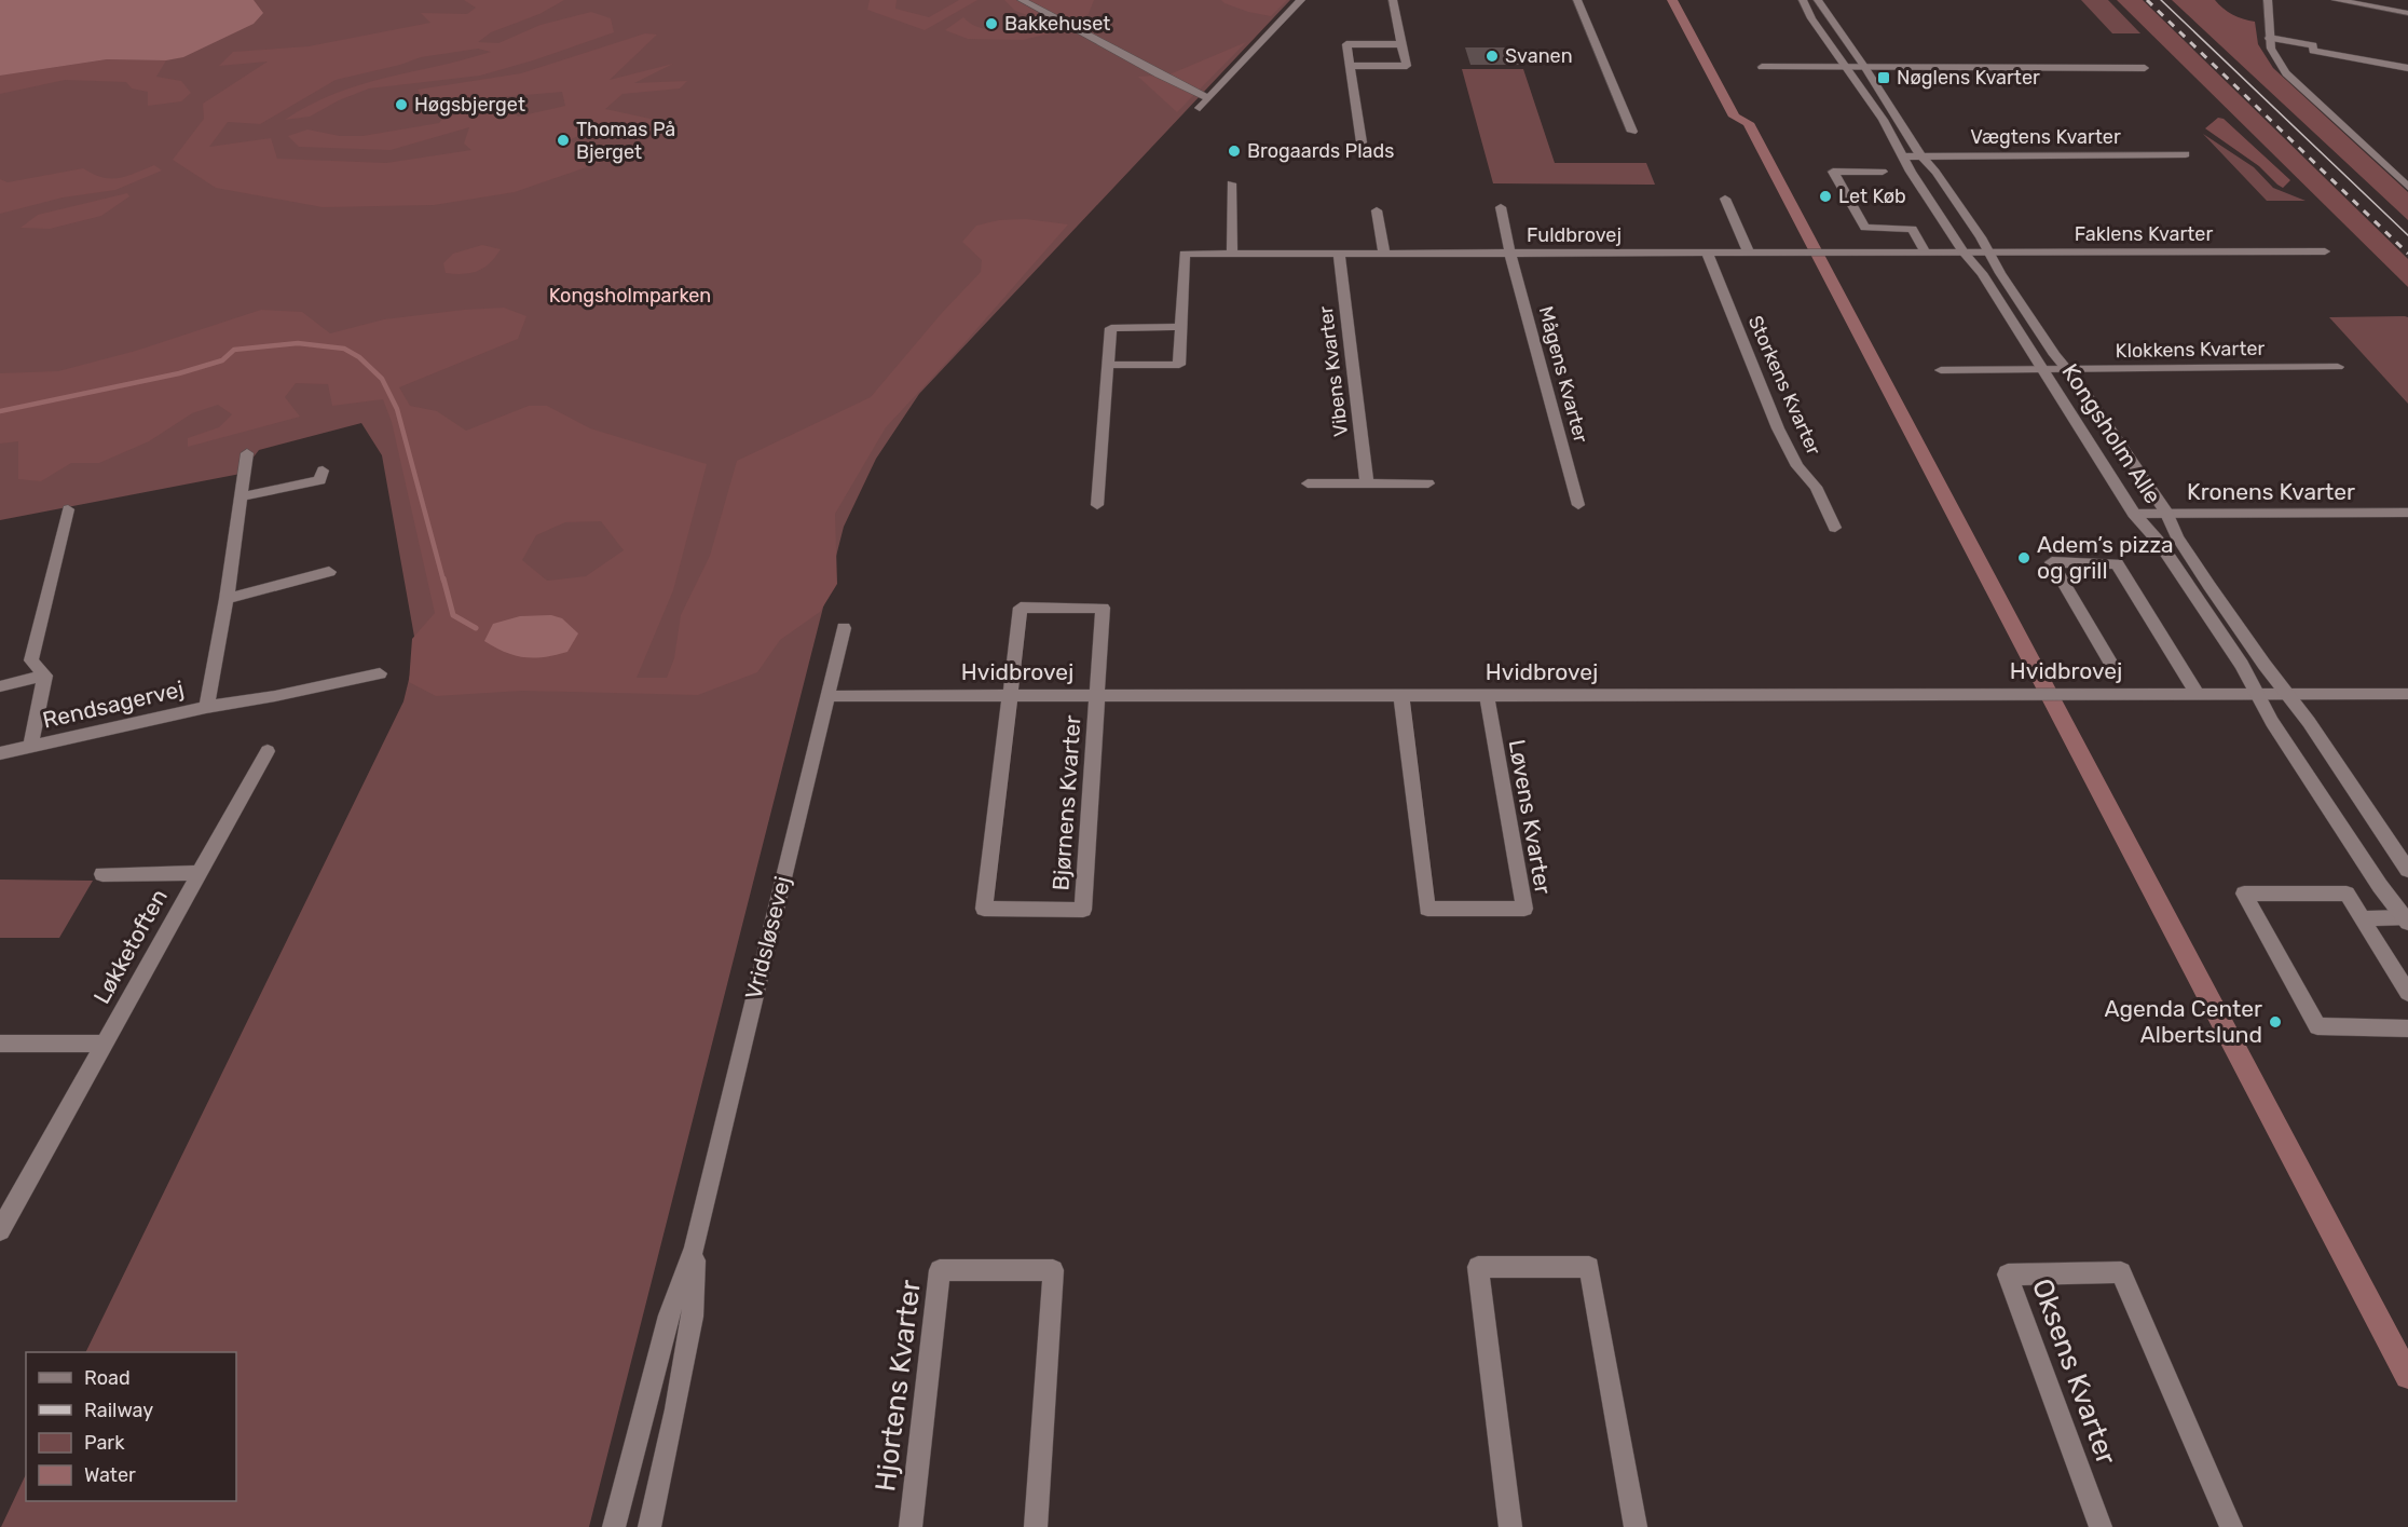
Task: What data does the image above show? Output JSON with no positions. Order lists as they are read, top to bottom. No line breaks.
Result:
{"streets":{"street":["Vægtens Kvarter","Faklens Kvarter","Fuldbrovej","Klokkens Kvarter","Vibens Kvarter","Mågens Kvarter","Storkens Kvarter","Kongsholm Alle","Kronens Kvarter","Hvidbrovej","Rendsagervej","Bjørnens Kvarter","Løvens Kvarter","Vridsløsevej","Løkketoften","Oksens Kvarter","Hjortens Kvarter"]},"crossings":[["Vægtens Kvarter","Kongsholm Alle"],["Faklens Kvarter","Fuldbrovej"],["Faklens Kvarter","Kongsholm Alle"],["Fuldbrovej","Vibens Kvarter"],["Fuldbrovej","Mågens Kvarter"],["Fuldbrovej","Storkens Kvarter"],["Fuldbrovej","Kongsholm Alle"],["Klokkens Kvarter","Kongsholm Alle"],["Kongsholm Alle","Kronens Kvarter"],["Kongsholm Alle","Hvidbrovej"],["Hvidbrovej","Bjørnens Kvarter"],["Hvidbrovej","Løvens Kvarter"],["Hvidbrovej","Vridsløsevej"]],"parks":["Kongsholmparken"],"places":{"other":["Bakkehuset","Svanen","Høgsbjerget","Thomas På Bjerget","Brogaards Plads","Let Køb","Adem’s pizza og grill","Agenda Center Albertslund"],"transit":["Nøglens Kvarter"]},"legend":["Road","Railway","Park","Water"]}
